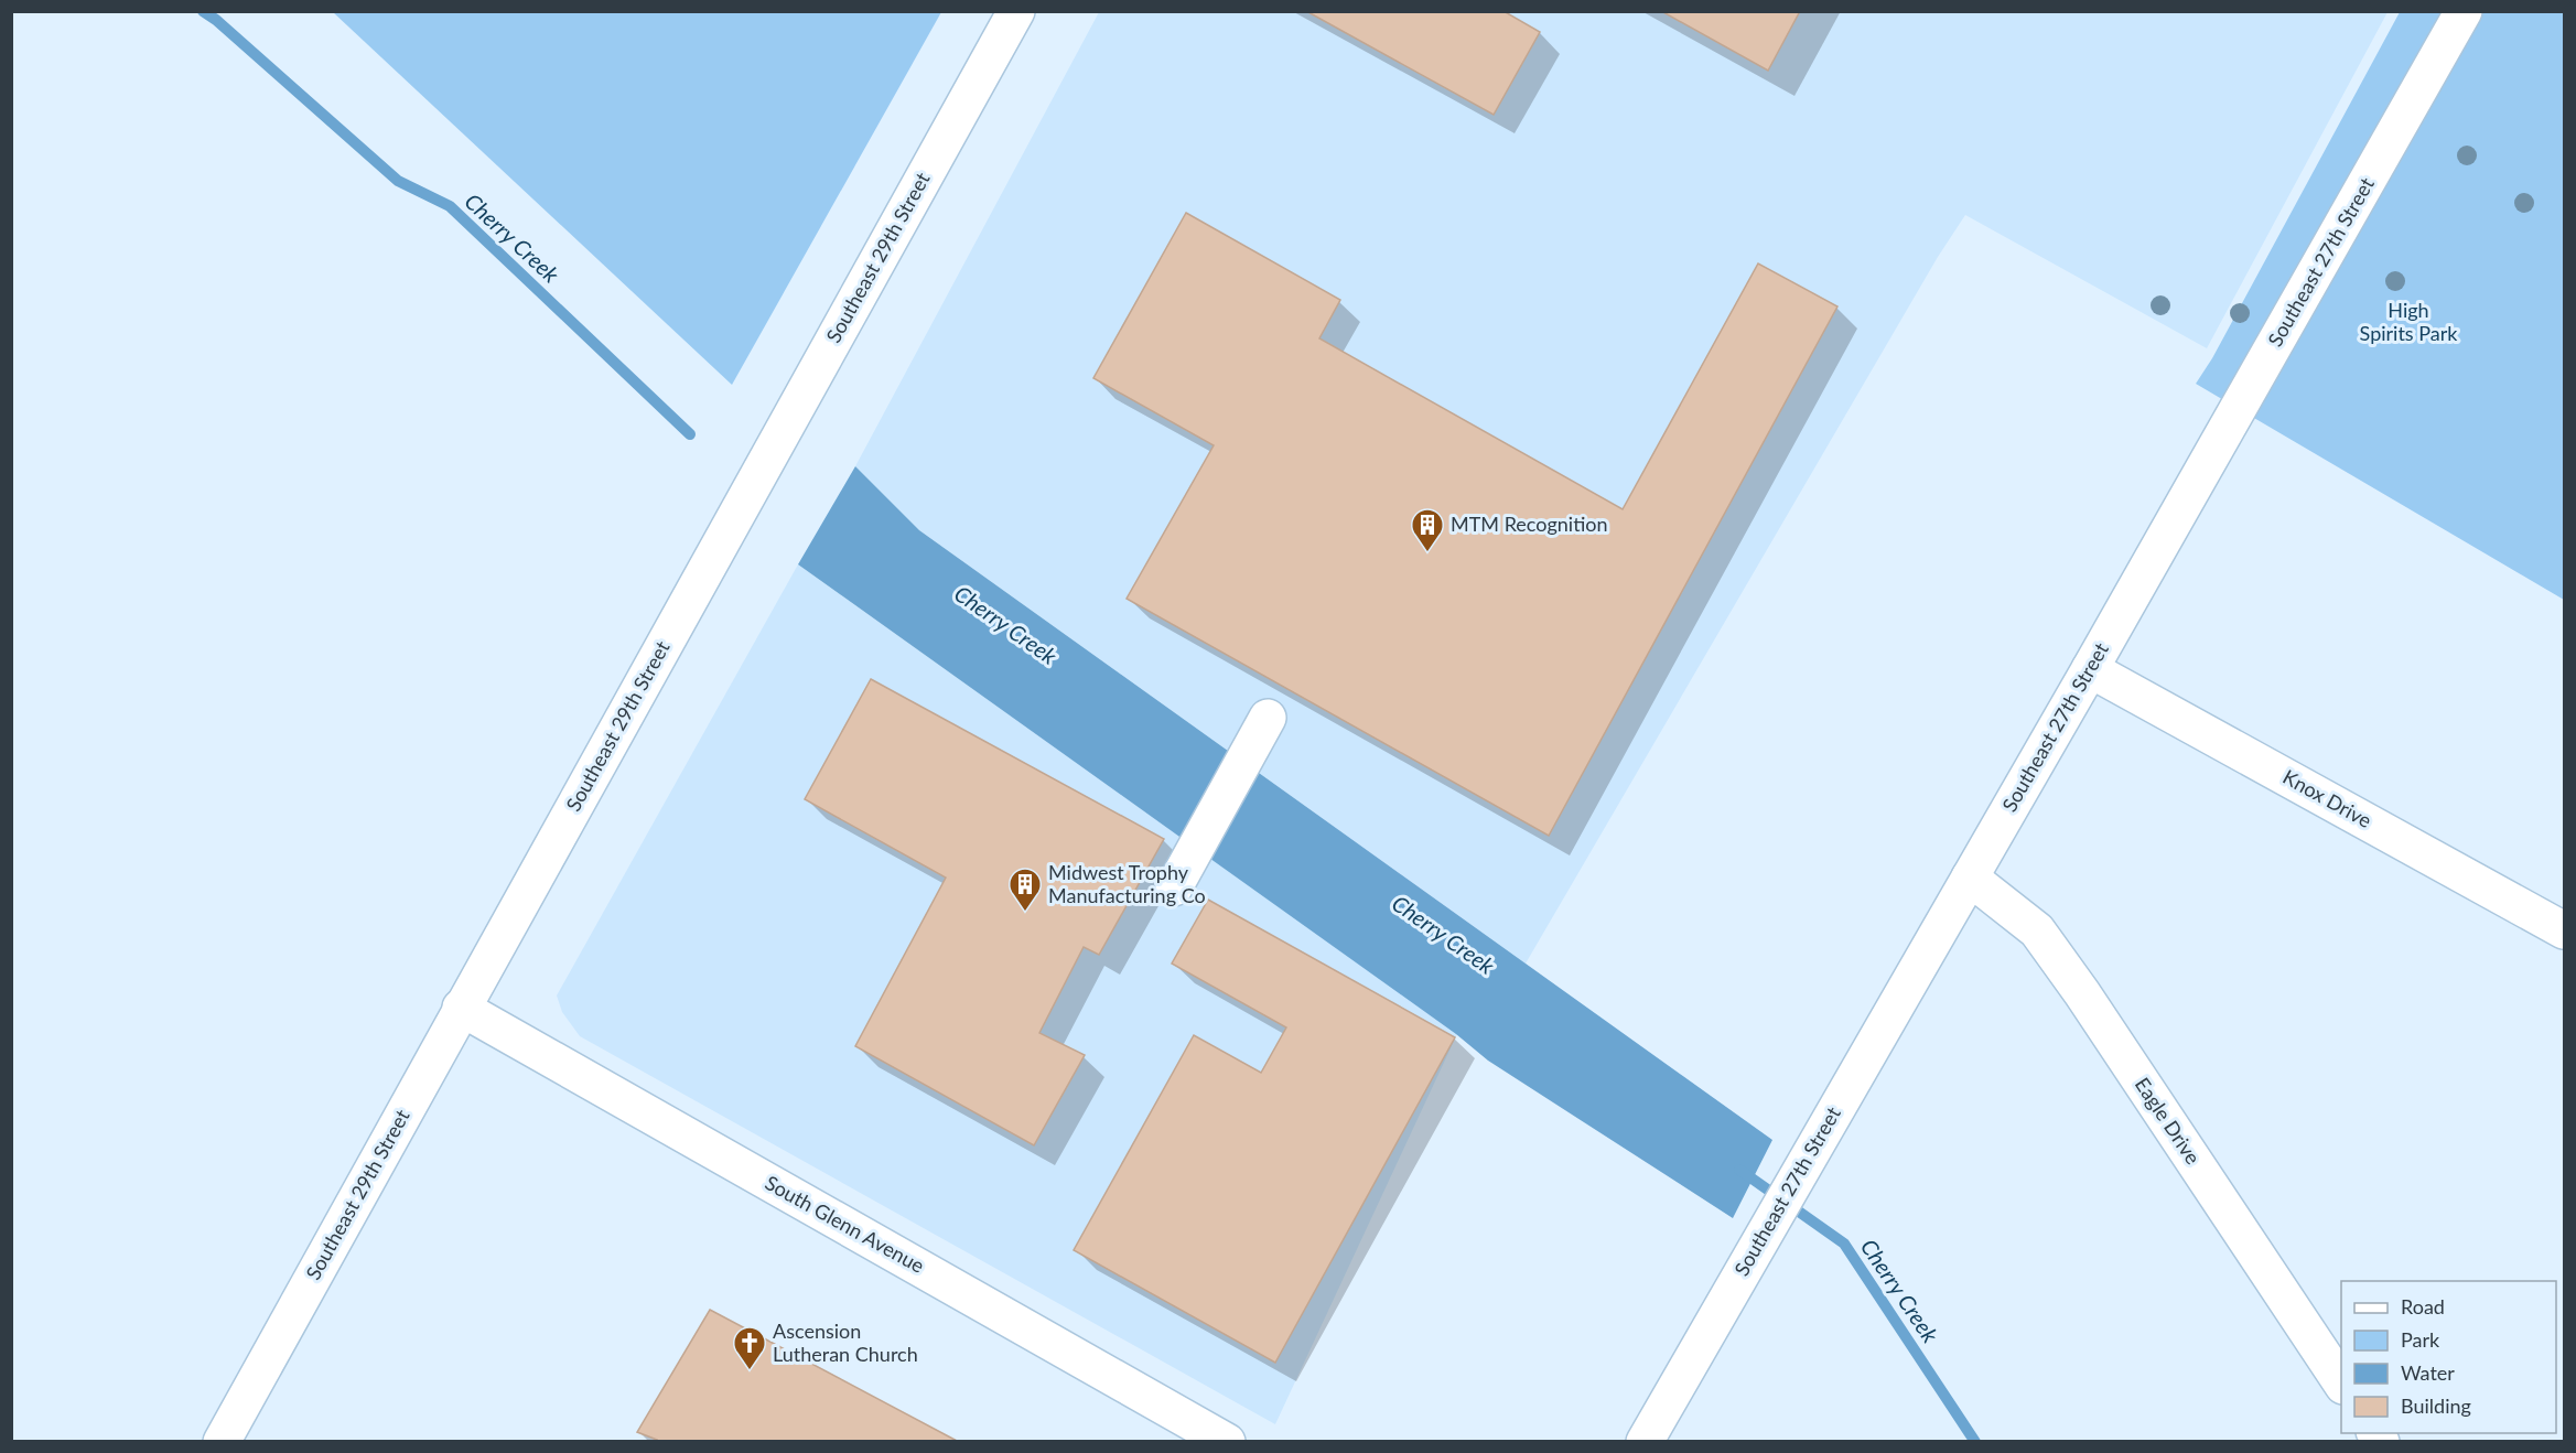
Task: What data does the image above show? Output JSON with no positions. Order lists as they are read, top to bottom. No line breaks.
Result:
{"streets":{"street":["Southeast 29th Street","Southeast 27th Street","Knox Drive","Eagle Drive","South Glenn Avenue"]},"crossings":[["Southeast 29th Street","South Glenn Avenue"],["Southeast 27th Street","Knox Drive"],["Southeast 27th Street","Eagle Drive"]],"water":["Cherry Creek"],"parks":["High Spirits Park"],"places":{"building":["MTM Recognition","Midwest Trophy Manufacturing Co"],"church":["Ascension Lutheran Church"]},"legend":["Road","Park","Water","Building"]}
